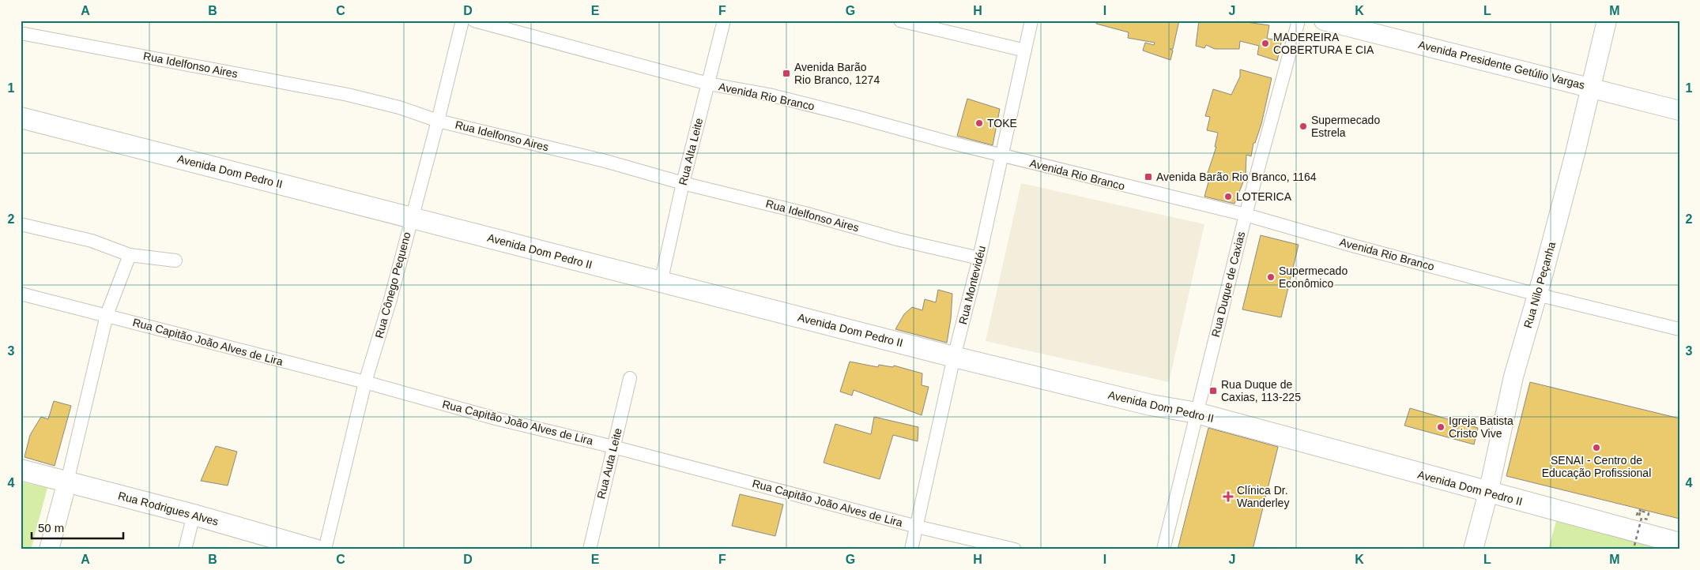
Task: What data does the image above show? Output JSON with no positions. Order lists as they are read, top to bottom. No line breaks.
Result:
{"streets":{"main road":["Avenida Dom Pedro II","Rua Rodrigues Alves"],"street":["Rua Idelfonso Aires","Avenida Presidente Getúlio Vargas","Avenida Rio Branco","Rua Alta Leite","Rua Duque de Caxias","Rua Cônego Pequeno","Rua Montevidéu","Rua Nilo Peçanha","Rua Capitão João Alves de Lira","Rua Auta Leite"]},"crossings":[["Rua Idelfonso Aires","Rua Alta Leite"],["Rua Idelfonso Aires","Rua Cônego Pequeno"],["Rua Idelfonso Aires","Rua Montevidéu"],["Avenida Presidente Getúlio Vargas","Rua Nilo Peçanha"],["Avenida Rio Branco","Rua Alta Leite"],["Avenida Rio Branco","Rua Duque de Caxias"],["Avenida Rio Branco","Rua Montevidéu"],["Avenida Rio Branco","Rua Nilo Peçanha"],["Rua Alta Leite","Avenida Dom Pedro II"],["Avenida Dom Pedro II","Rua Duque de Caxias"],["Avenida Dom Pedro II","Rua Cônego Pequeno"],["Avenida Dom Pedro II","Rua Montevidéu"],["Avenida Dom Pedro II","Rua Nilo Peçanha"],["Rua Cônego Pequeno","Rua Capitão João Alves de Lira"],["Rua Montevidéu","Rua Capitão João Alves de Lira"],["Rua Capitão João Alves de Lira","Rua Auta Leite"]],"places":{"other":["MADEREIRA COBERTURA E CIA","TOKE","Supermecado Estrela","LOTERICA","Supermecado Econômico","Igreja Batista Cristo Vive","SENAI - Centro de Educação Profissional"],"transit":["Avenida Barão Rio Branco, 1274","Avenida Barão Rio Branco, 1164","Rua Duque de Caxias, 113-225"],"health":["Clínica Dr. Wanderley"]},"scale_bar":"50 m","grid":{"columns":["A","B","C","D","E","F","G","H","I","J","K","L","M"],"rows":["1","2","3","4"]}}
